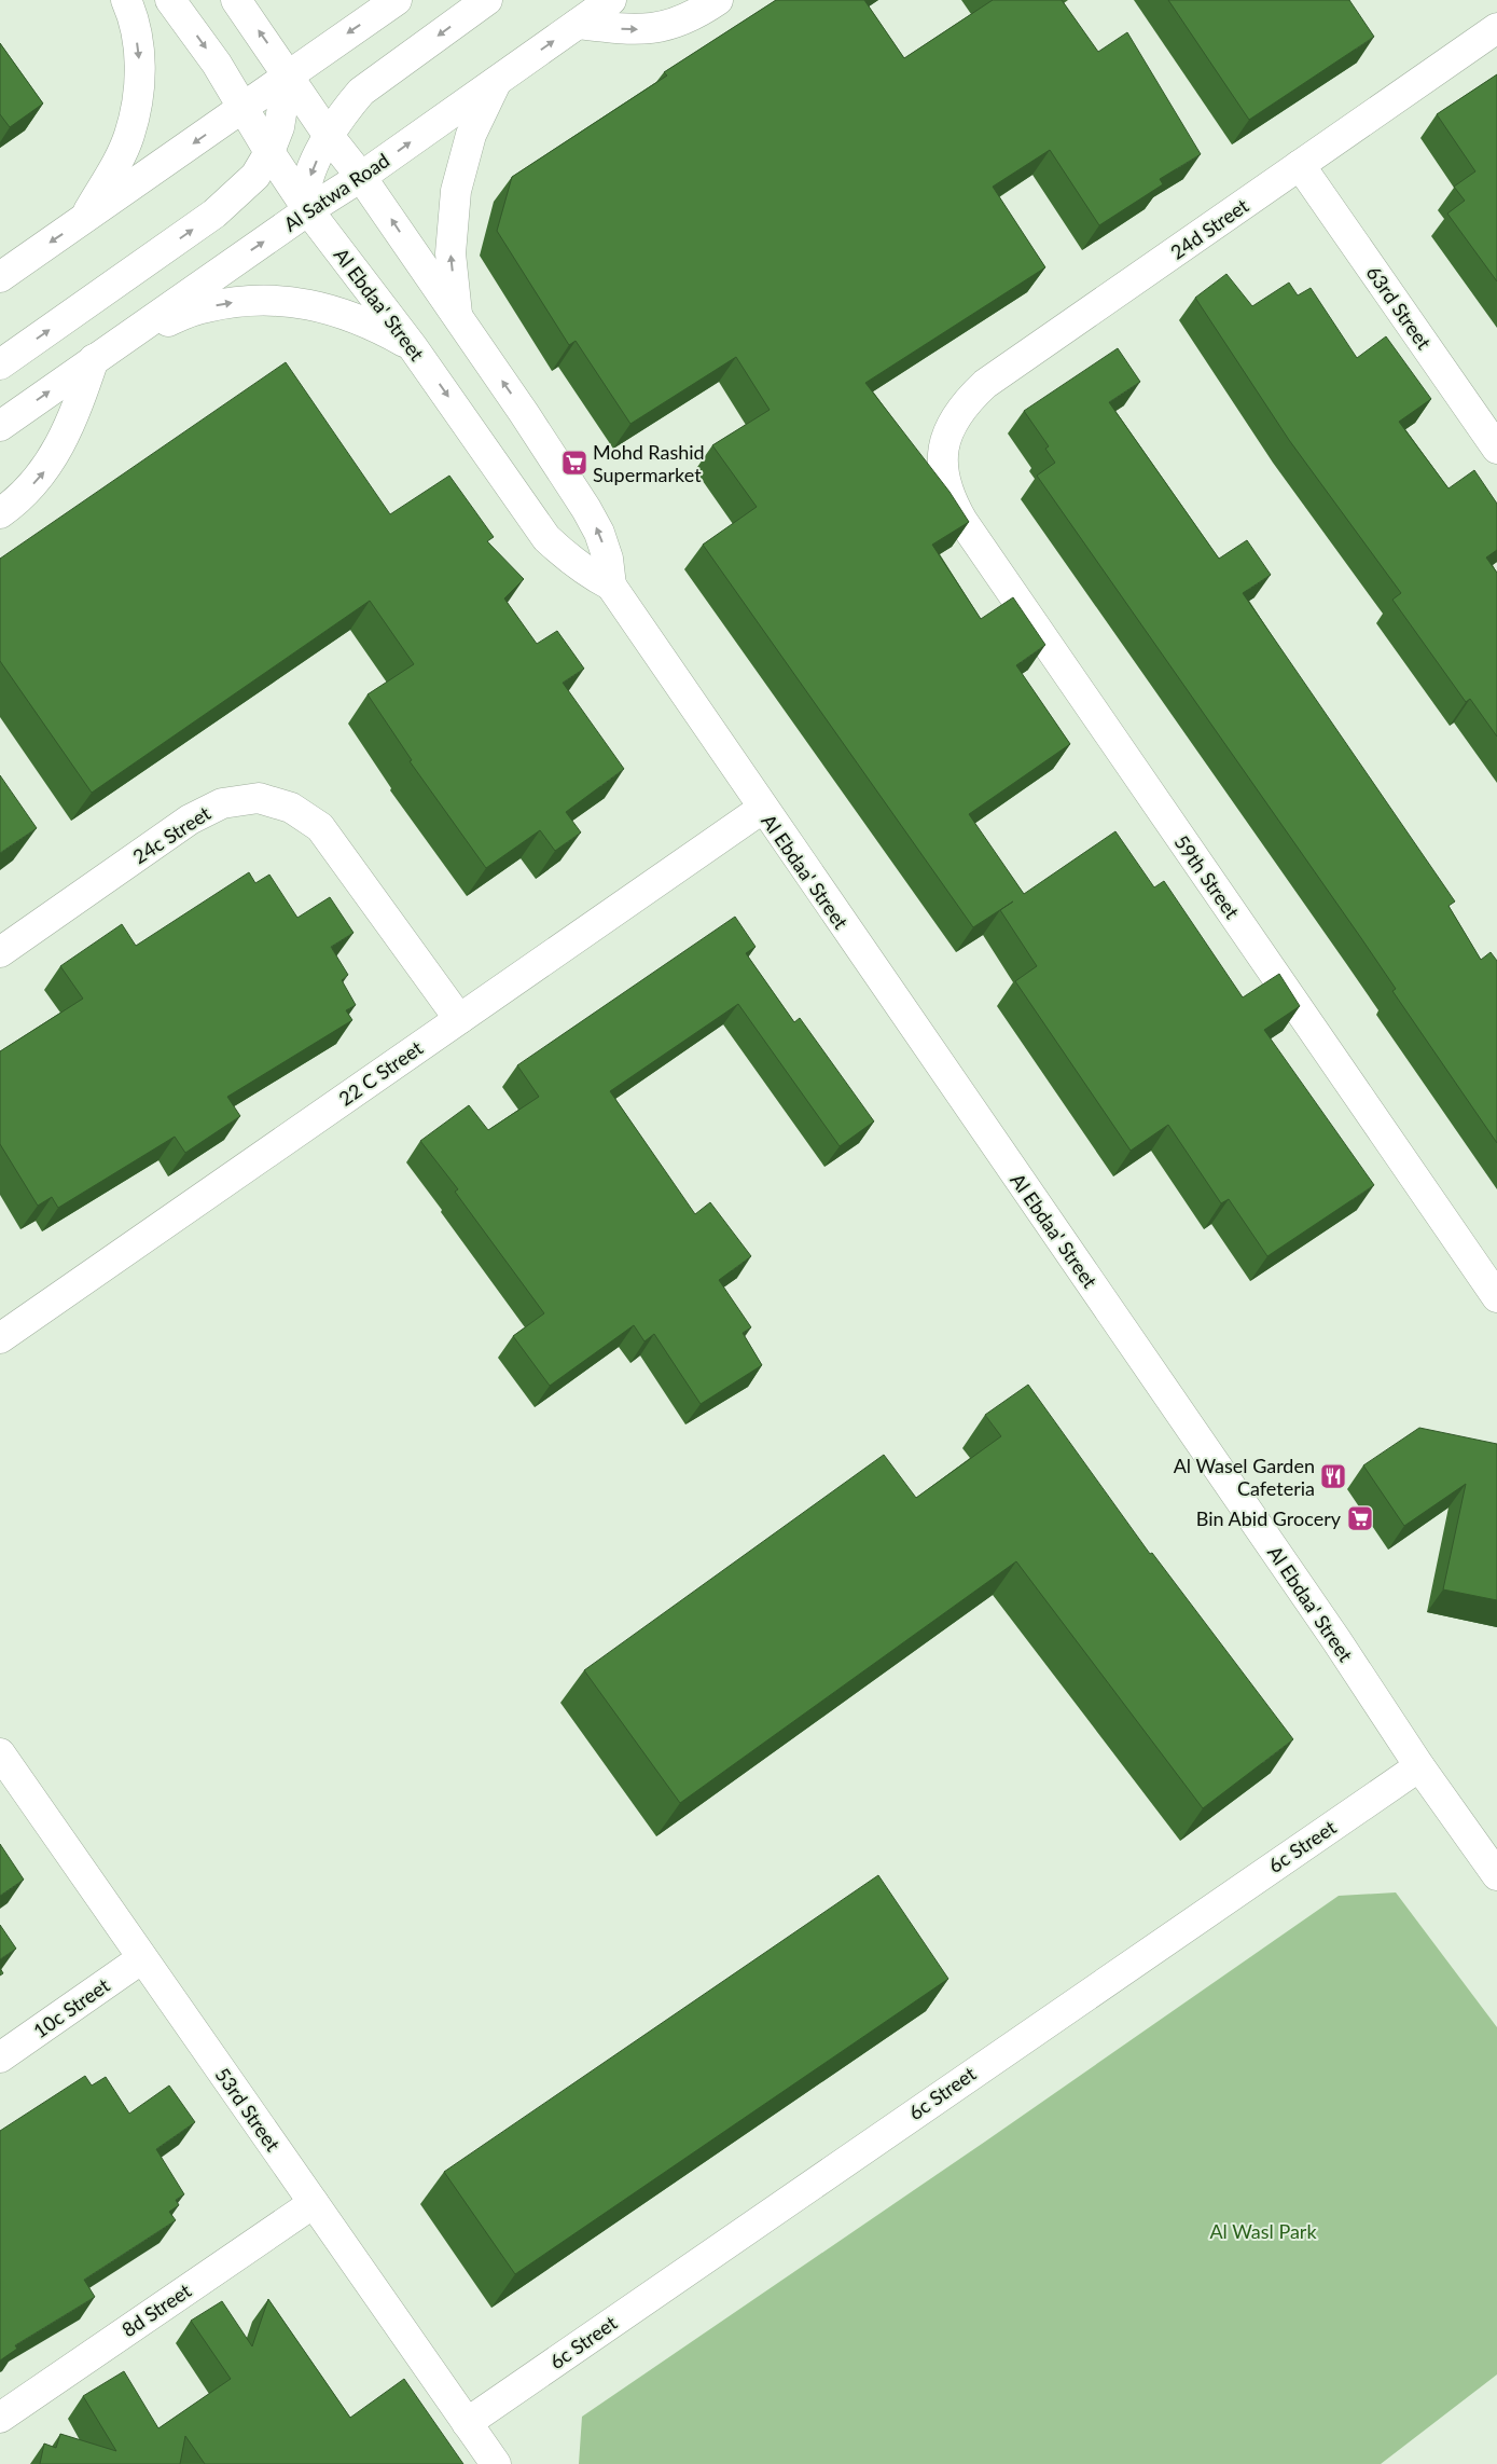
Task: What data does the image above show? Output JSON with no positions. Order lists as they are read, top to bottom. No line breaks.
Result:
{"streets":{"street":["Al Satwa Road","24d Street","Al Ebdaa' Street","63rd Street","24c Street","59th Street","22 C Street","6c Street","10c Street","53rd Street","8d Street"]},"crossings":[["Al Satwa Road","Al Ebdaa' Street"],["24d Street","63rd Street"],["24d Street","59th Street"],["Al Ebdaa' Street","22 C Street"],["Al Ebdaa' Street","6c Street"],["24c Street","22 C Street"],["6c Street","53rd Street"],["10c Street","53rd Street"],["53rd Street","8d Street"]],"parks":["Al Wasl Park"],"places":{"supermarket":["Mohd Rashid Supermarket","Bin Abid Grocery"],"restaurant":["Al Wasel Garden Cafeteria"]}}
